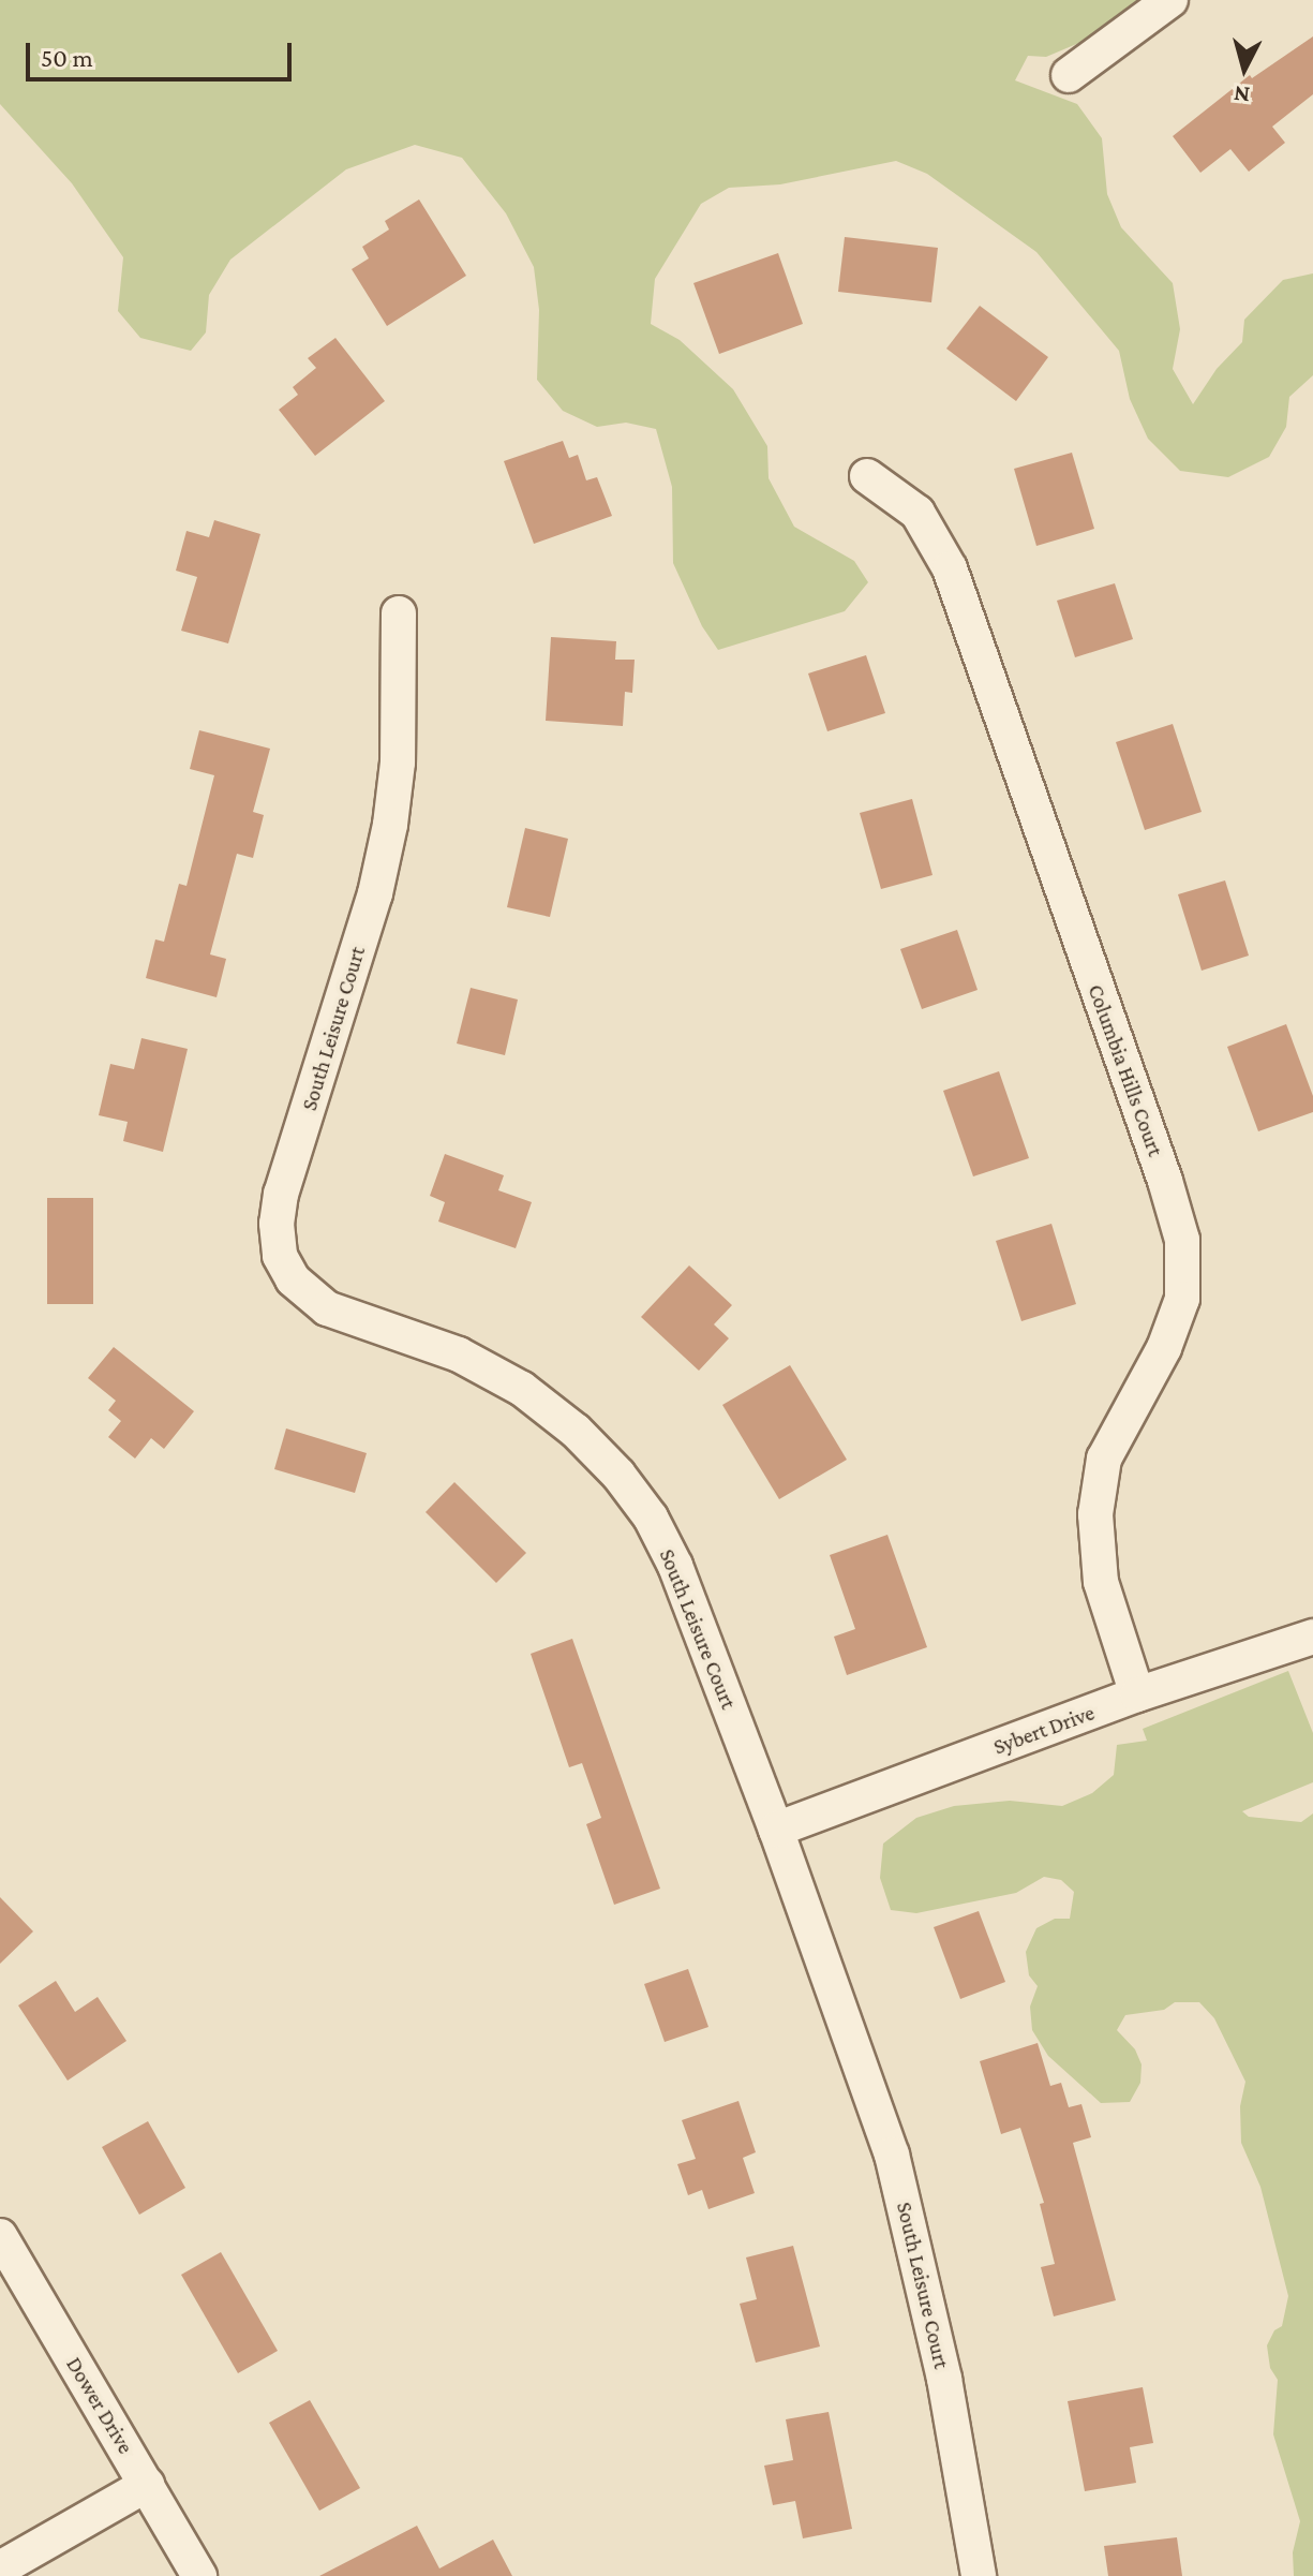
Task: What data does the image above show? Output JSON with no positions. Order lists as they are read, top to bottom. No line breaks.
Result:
{"streets":{"street":["South Leisure Court","Columbia Hills Court","Sybert Drive","Dower Drive"]},"crossings":[["South Leisure Court","Sybert Drive"],["Columbia Hills Court","Sybert Drive"]],"scale_bar":"50 m","north":"bottom"}
